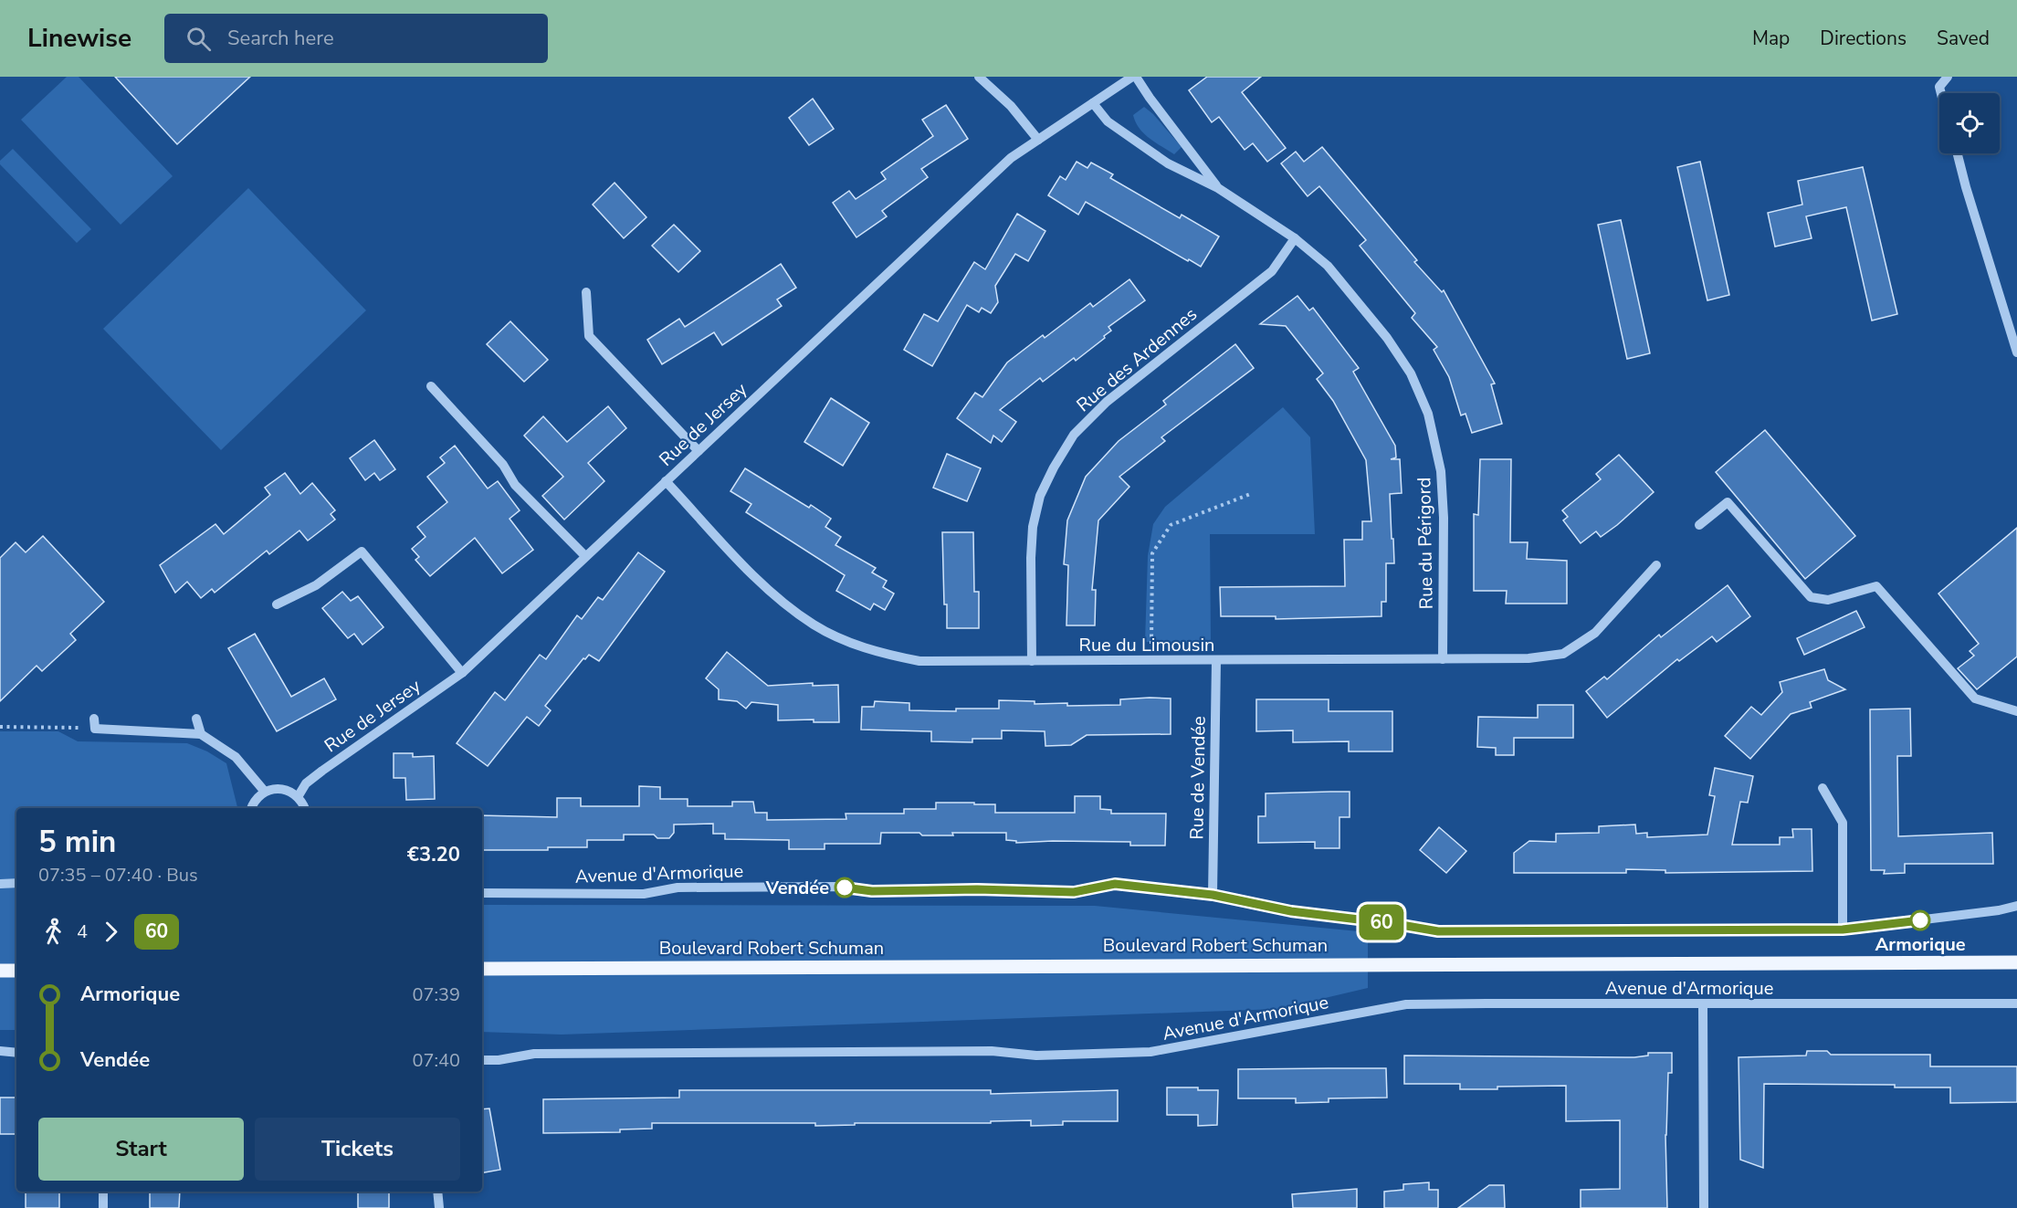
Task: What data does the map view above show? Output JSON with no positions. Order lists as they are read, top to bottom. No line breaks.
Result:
{"streets":{"main road":["Boulevard Robert Schuman"],"street":["Rue des Ardennes","Rue de Jersey","Rue du Périgord","Rue du Limousin","Rue de Vendée","Avenue d'Armorique"]},"crossings":[["Rue des Ardennes","Rue du Périgord"],["Rue des Ardennes","Rue du Limousin"],["Rue de Jersey","Rue du Périgord"],["Rue de Jersey","Rue du Limousin"],["Rue du Périgord","Rue du Limousin"],["Rue du Limousin","Rue de Vendée"],["Rue de Vendée","Avenue d'Armorique"]],"places":["Vendée","Armorique"],"lines":["bus line 60"],"page":{"header":"Linewise","search":"Search here","nav":["Map","Directions","Saved"],"on_map":"60","heading":["5 min","07:35 – 07:40 · Bus","€3.20"],"legs":["4","60"],"list":[{"name":"Armorique","value":"07:39"},{"name":"Vendée","value":"07:40"}],"buttons":["Start","Tickets"]}}
